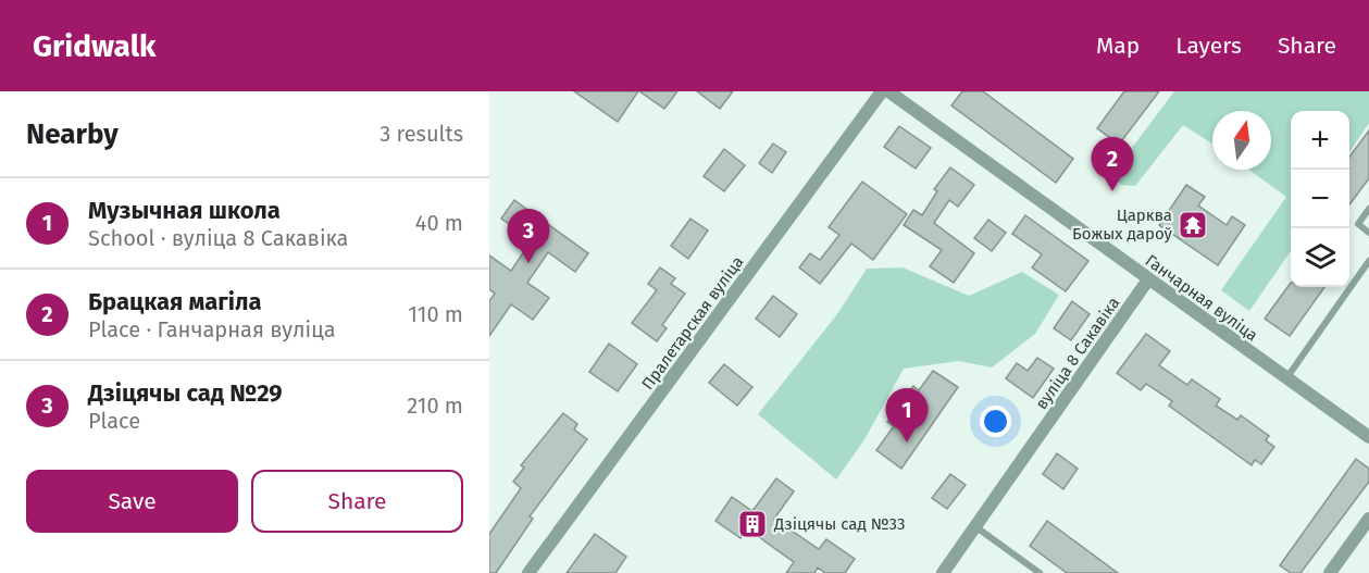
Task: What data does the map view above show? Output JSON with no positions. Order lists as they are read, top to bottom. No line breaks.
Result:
{"streets":{"street":["Ганчарная вуліца","Пралетарская вуліца","вуліца 8 Сакавіка"]},"crossings":[["Ганчарная вуліца","вуліца 8 Сакавіка"]],"places":{"temple":["Царква Божых дароў"],"building":["Дзіцячы сад №33"]},"north":"top","page":{"header":"Gridwalk","nav":["Map","Layers","Share"],"heading":["Nearby","3 results"],"map_buttons":["+","−"],"pins":["2","3","1"],"list":[{"mark":"1","name":"Музычная школа","note":"School · вуліца 8 Сакавіка","value":"40 m"},{"mark":"2","name":"Брацкая магіла","note":"Place · Ганчарная вуліца","value":"110 m"},{"mark":"3","name":"Дзіцячы сад №29","note":"Place","value":"210 m"}],"buttons":["Save","Share"]}}
